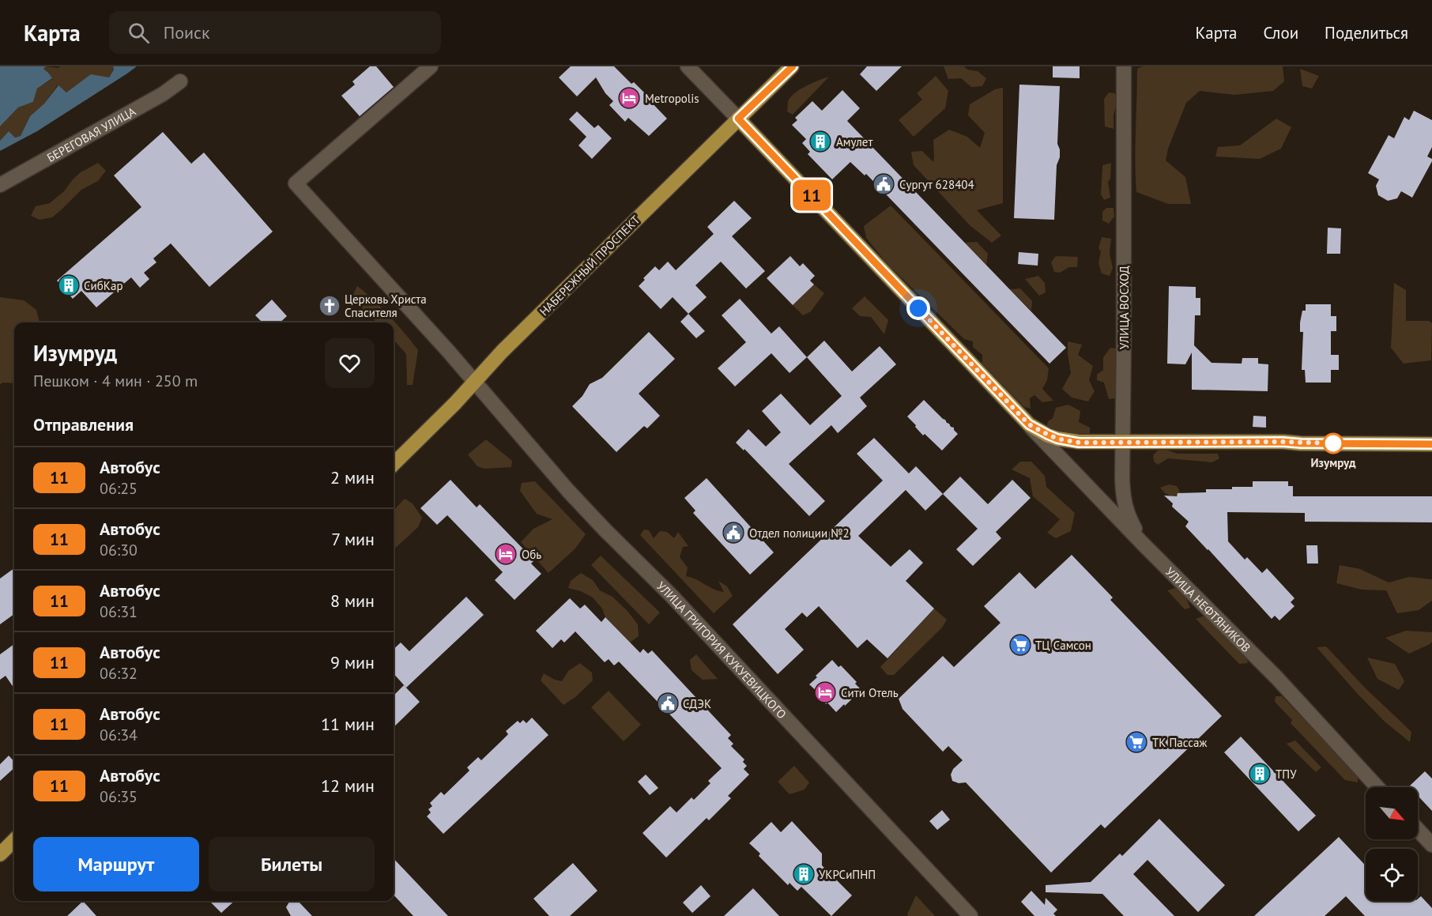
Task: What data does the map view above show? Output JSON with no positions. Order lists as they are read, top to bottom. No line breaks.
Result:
{"streets":{"main road":["НАБЕРЕЖНЫЙ ПРОСПЕКТ"],"street":["БЕРЕГОВАЯ УЛИЦА","УЛИЦА ВОСХОД","УЛИЦА НЕФТЯНИКОВ","УЛИЦА ГРИГОРИЯ КУКУЕВИЦКОГО"]},"crossings":[["НАБЕРЕЖНЫЙ ПРОСПЕКТ","УЛИЦА ГРИГОРИЯ КУКУЕВИЦКОГО"],["УЛИЦА ВОСХОД","УЛИЦА НЕФТЯНИКОВ"]],"places":{"hotel":["Metropolis","Обь","Сити Отель"],"building":["Амулет","СибКар","ТПУ","УКРСиПНП"],"public building":["Сургут 628404","Отдел полиции №2","СДЭК"],"church":["Церковь Христа Спасителя"],"other":["Изумруд"],"supermarket":["ТЦ Самсон","ТК Пассаж"]},"lines":["bus line 11"],"north":"bottom right","page":{"header":"Карта","search":"Поиск","nav":["Карта","Слои","Поделиться"],"on_map":"11","heading":[["Изумруд","Пешком · 4 мин · 250 m"],"Отправления"],"list":[{"mark":"11","name":"Автобус","note":"06:25","value":"2 мин"},{"mark":"11","name":"Автобус","note":"06:30","value":"7 мин"},{"mark":"11","name":"Автобус","note":"06:31","value":"8 мин"},{"mark":"11","name":"Автобус","note":"06:32","value":"9 мин"},{"mark":"11","name":"Автобус","note":"06:34","value":"11 мин"},{"mark":"11","name":"Автобус","note":"06:35","value":"12 мин"}],"buttons":["Маршрут","Билеты"]}}
